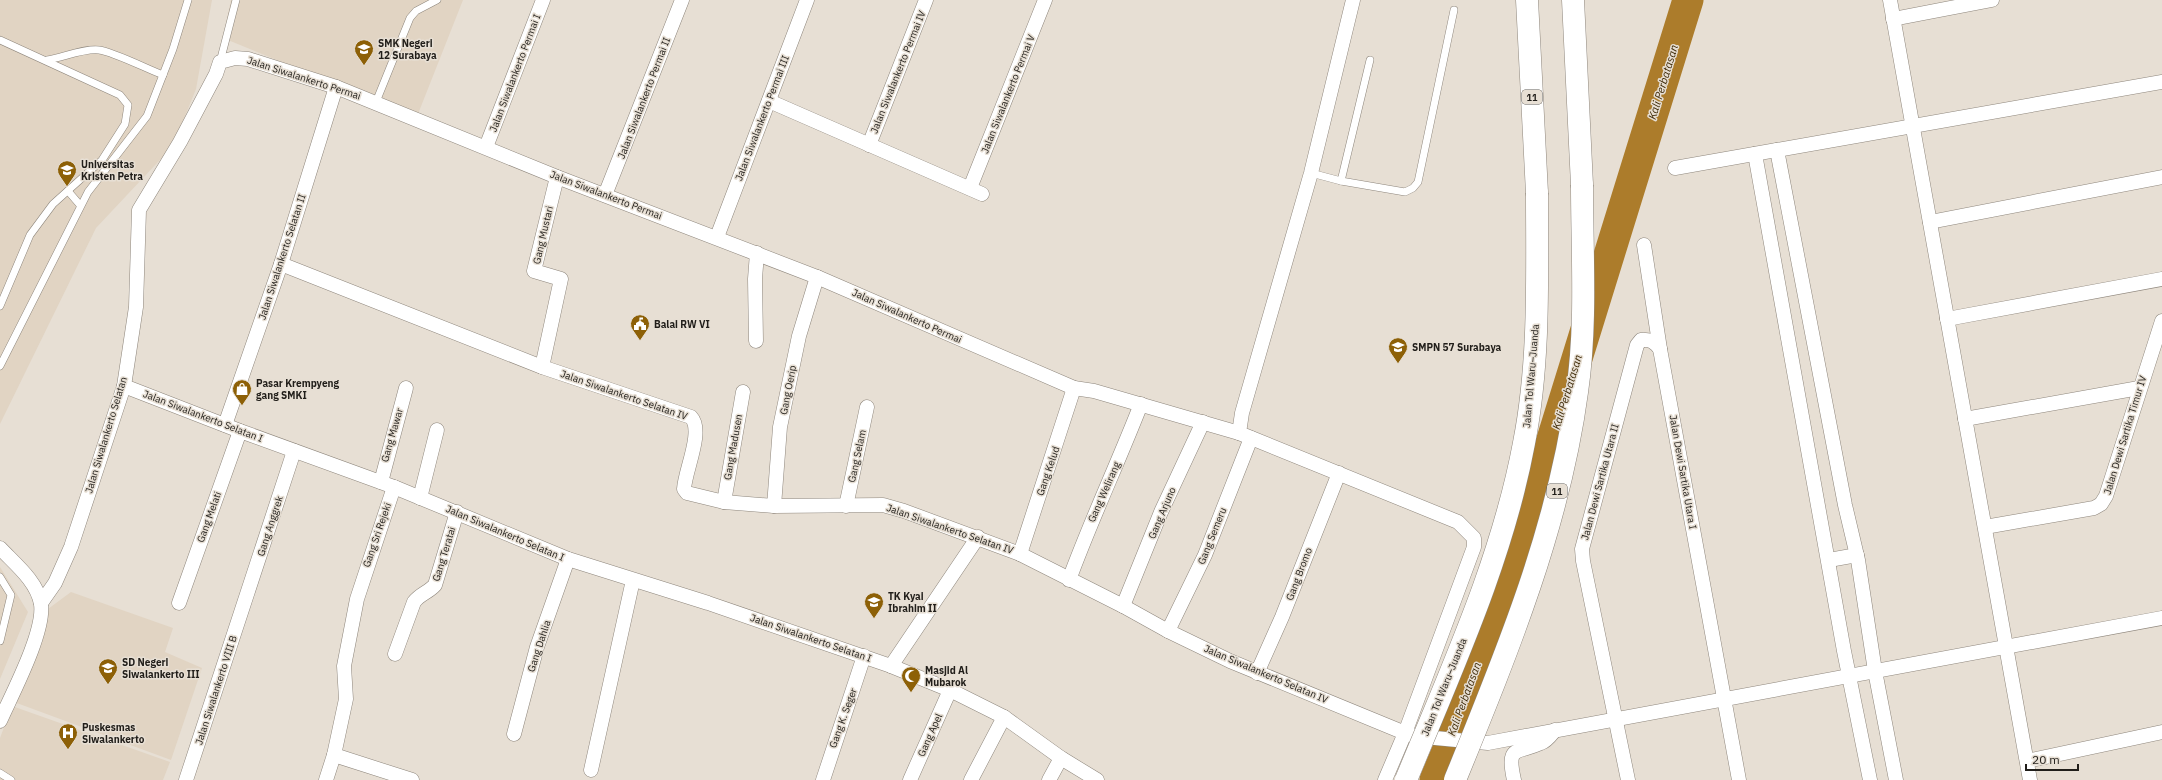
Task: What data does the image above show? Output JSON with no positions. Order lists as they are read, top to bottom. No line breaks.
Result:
{"streets":{"highway":["11","Jalan Tol Waru–Juanda"],"street":["Jalan Siwalankerto Permai IV","Jalan Siwalankerto Permai I","Jalan Siwalankerto Permai","Jalan Siwalankerto Permai V","Jalan Siwalankerto Permai II","Jalan Siwalankerto Permai III","Gang Mustari","Jalan Siwalankerto Selatan II","Gang Oerip","Jalan Siwalankerto Selatan IV","Jalan Siwalankerto Selatan I","Jalan Siwalankerto Selatan","Gang Mawar","Jalan Dewi Sartika Timur IV","Gang Madusen","Gang Selam","Gang Kelud","Jalan Dewi Sartika Utara I","Jalan Dewi Sartika Utara II","Gang Welirang","Gang Arjuno","Gang Melati","Gang Anggrek","Gang Sri Rejeki","Gang Semeru","Gang Teratai","Gang Bromo","Gang Dahlia","Jalan Siwalankerto VIII B","Gang K. Seger","Gang Apel"]},"crossings":[["Jalan Siwalankerto Permai IV","Jalan Siwalankerto Permai V"],["Jalan Siwalankerto Permai IV","Jalan Siwalankerto Permai III"],["Jalan Siwalankerto Permai I","Jalan Siwalankerto Permai"],["Jalan Siwalankerto Permai","Jalan Siwalankerto Permai II"],["Jalan Siwalankerto Permai","Jalan Siwalankerto Permai III"],["Jalan Siwalankerto Permai","Gang Mustari"],["Jalan Siwalankerto Permai","Jalan Siwalankerto Selatan II"],["Jalan Siwalankerto Permai","Gang Oerip"],["Jalan Siwalankerto Permai","Jalan Siwalankerto Selatan IV"],["Jalan Siwalankerto Permai","Jalan Siwalankerto Selatan"],["Jalan Siwalankerto Permai","Gang Kelud"],["Jalan Siwalankerto Permai","Gang Welirang"],["Jalan Siwalankerto Permai","Gang Arjuno"],["Jalan Siwalankerto Permai","Gang Semeru"],["Jalan Siwalankerto Permai","Gang Bromo"],["Gang Mustari","Jalan Siwalankerto Selatan IV"],["Jalan Siwalankerto Selatan II","Jalan Siwalankerto Selatan IV"],["Jalan Siwalankerto Selatan II","Jalan Siwalankerto Selatan I"],["Gang Oerip","Jalan Siwalankerto Selatan IV"],["Jalan Siwalankerto Selatan IV","Gang Madusen"],["Jalan Siwalankerto Selatan IV","Gang Selam"],["Jalan Siwalankerto Selatan IV","Gang Kelud"],["Jalan Siwalankerto Selatan IV","Jalan Dewi Sartika Utara I"],["Jalan Siwalankerto Selatan IV","Jalan Dewi Sartika Utara II"],["Jalan Siwalankerto Selatan IV","Gang Welirang"],["Jalan Siwalankerto Selatan IV","Gang Arjuno"],["Jalan Siwalankerto Selatan IV","Gang Semeru"],["Jalan Siwalankerto Selatan IV","Gang Bromo"],["Jalan Siwalankerto Selatan I","Jalan Siwalankerto Selatan"],["Jalan Siwalankerto Selatan I","Gang Mawar"],["Jalan Siwalankerto Selatan I","Gang Melati"],["Jalan Siwalankerto Selatan I","Gang Anggrek"],["Jalan Siwalankerto Selatan I","Gang Sri Rejeki"],["Jalan Siwalankerto Selatan I","Gang Teratai"],["Jalan Siwalankerto Selatan I","Gang Dahlia"],["Jalan Siwalankerto Selatan I","Gang K. Seger"],["Jalan Siwalankerto Selatan I","Gang Apel"],["Jalan Dewi Sartika Utara I","Jalan Dewi Sartika Utara II"],["Gang Anggrek","Jalan Siwalankerto VIII B"]],"water":["Kali Perbatasan"],"places":{"school or university":["SMK Negeri 12 Surabaya","Universitas Kristen Petra","SMPN 57 Surabaya","TK Kyai Ibrahim II","SD Negeri Siwalankerto III"],"public building":["Balai RW VI"],"shop":["Pasar Krempyeng gang SMKI"],"mosque":["Masjid Al Mubarok"],"hospital":["Puskesmas Siwalankerto"]},"scale_bar":"20 m"}
